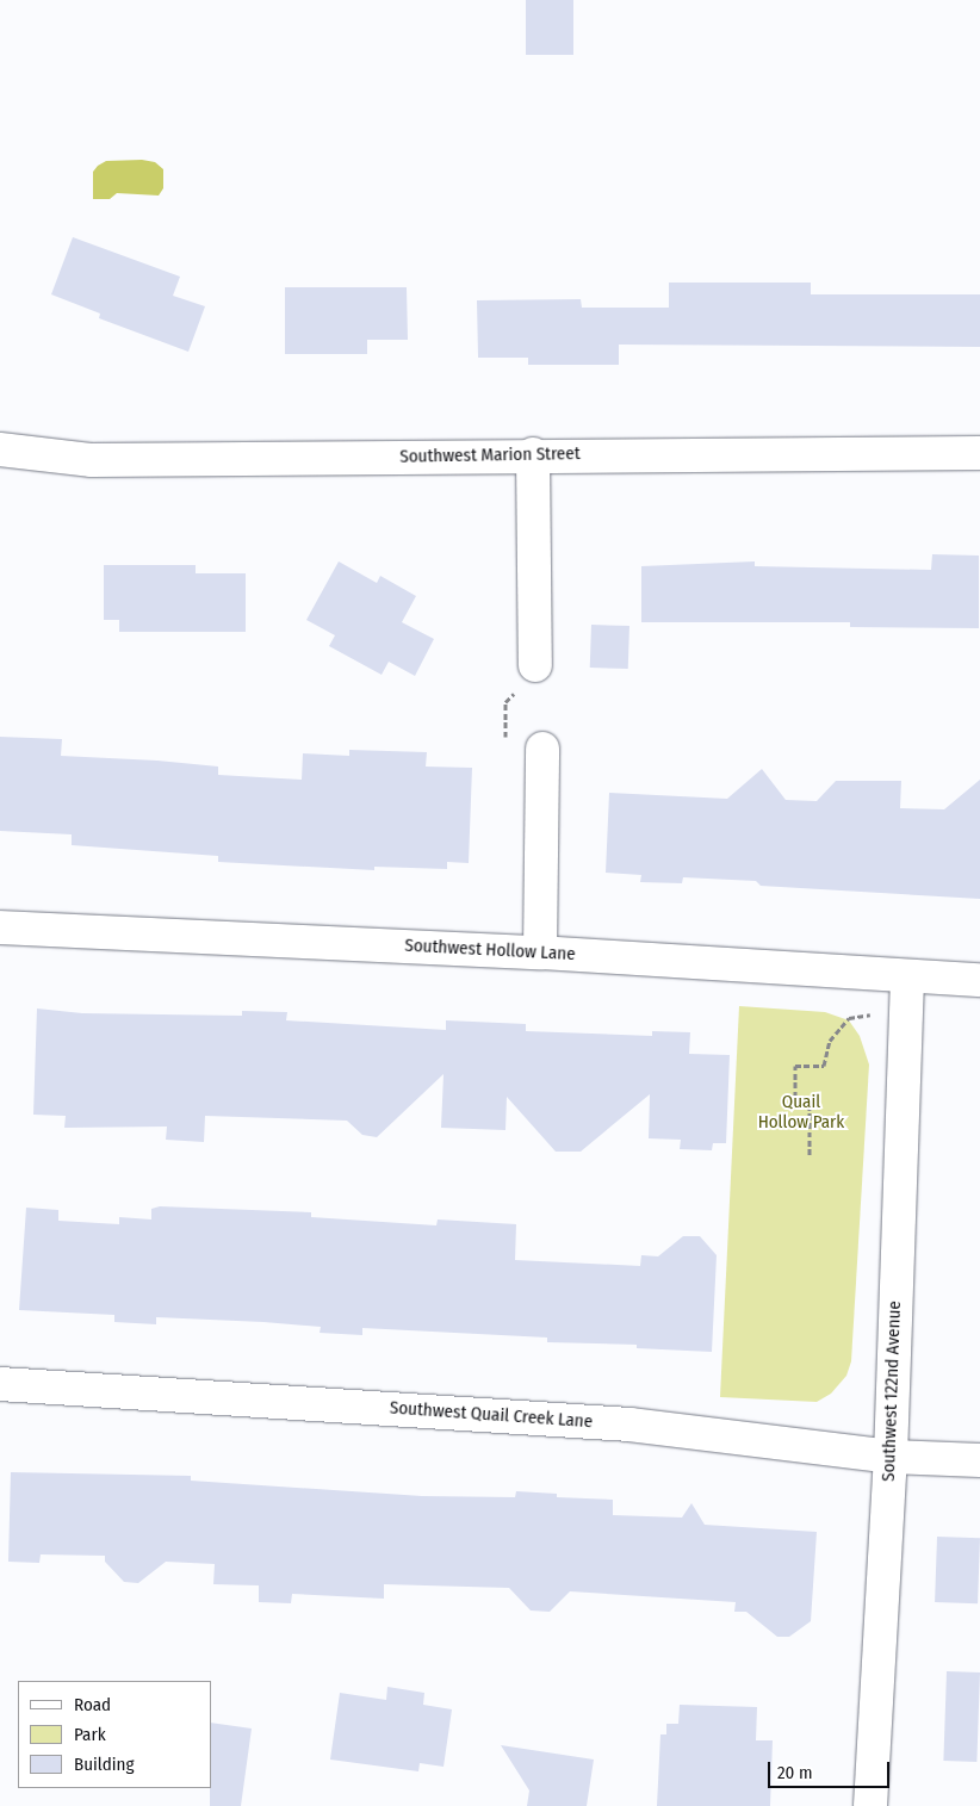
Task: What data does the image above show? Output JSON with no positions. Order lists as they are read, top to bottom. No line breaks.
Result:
{"streets":{"street":["Southwest Marion Street","Southwest Hollow Lane","Southwest 122nd Avenue","Southwest Quail Creek Lane"]},"crossings":[["Southwest Hollow Lane","Southwest 122nd Avenue"],["Southwest 122nd Avenue","Southwest Quail Creek Lane"]],"parks":["Quail Hollow Park"],"legend":["Road","Park","Building"],"scale_bar":"20 m"}
